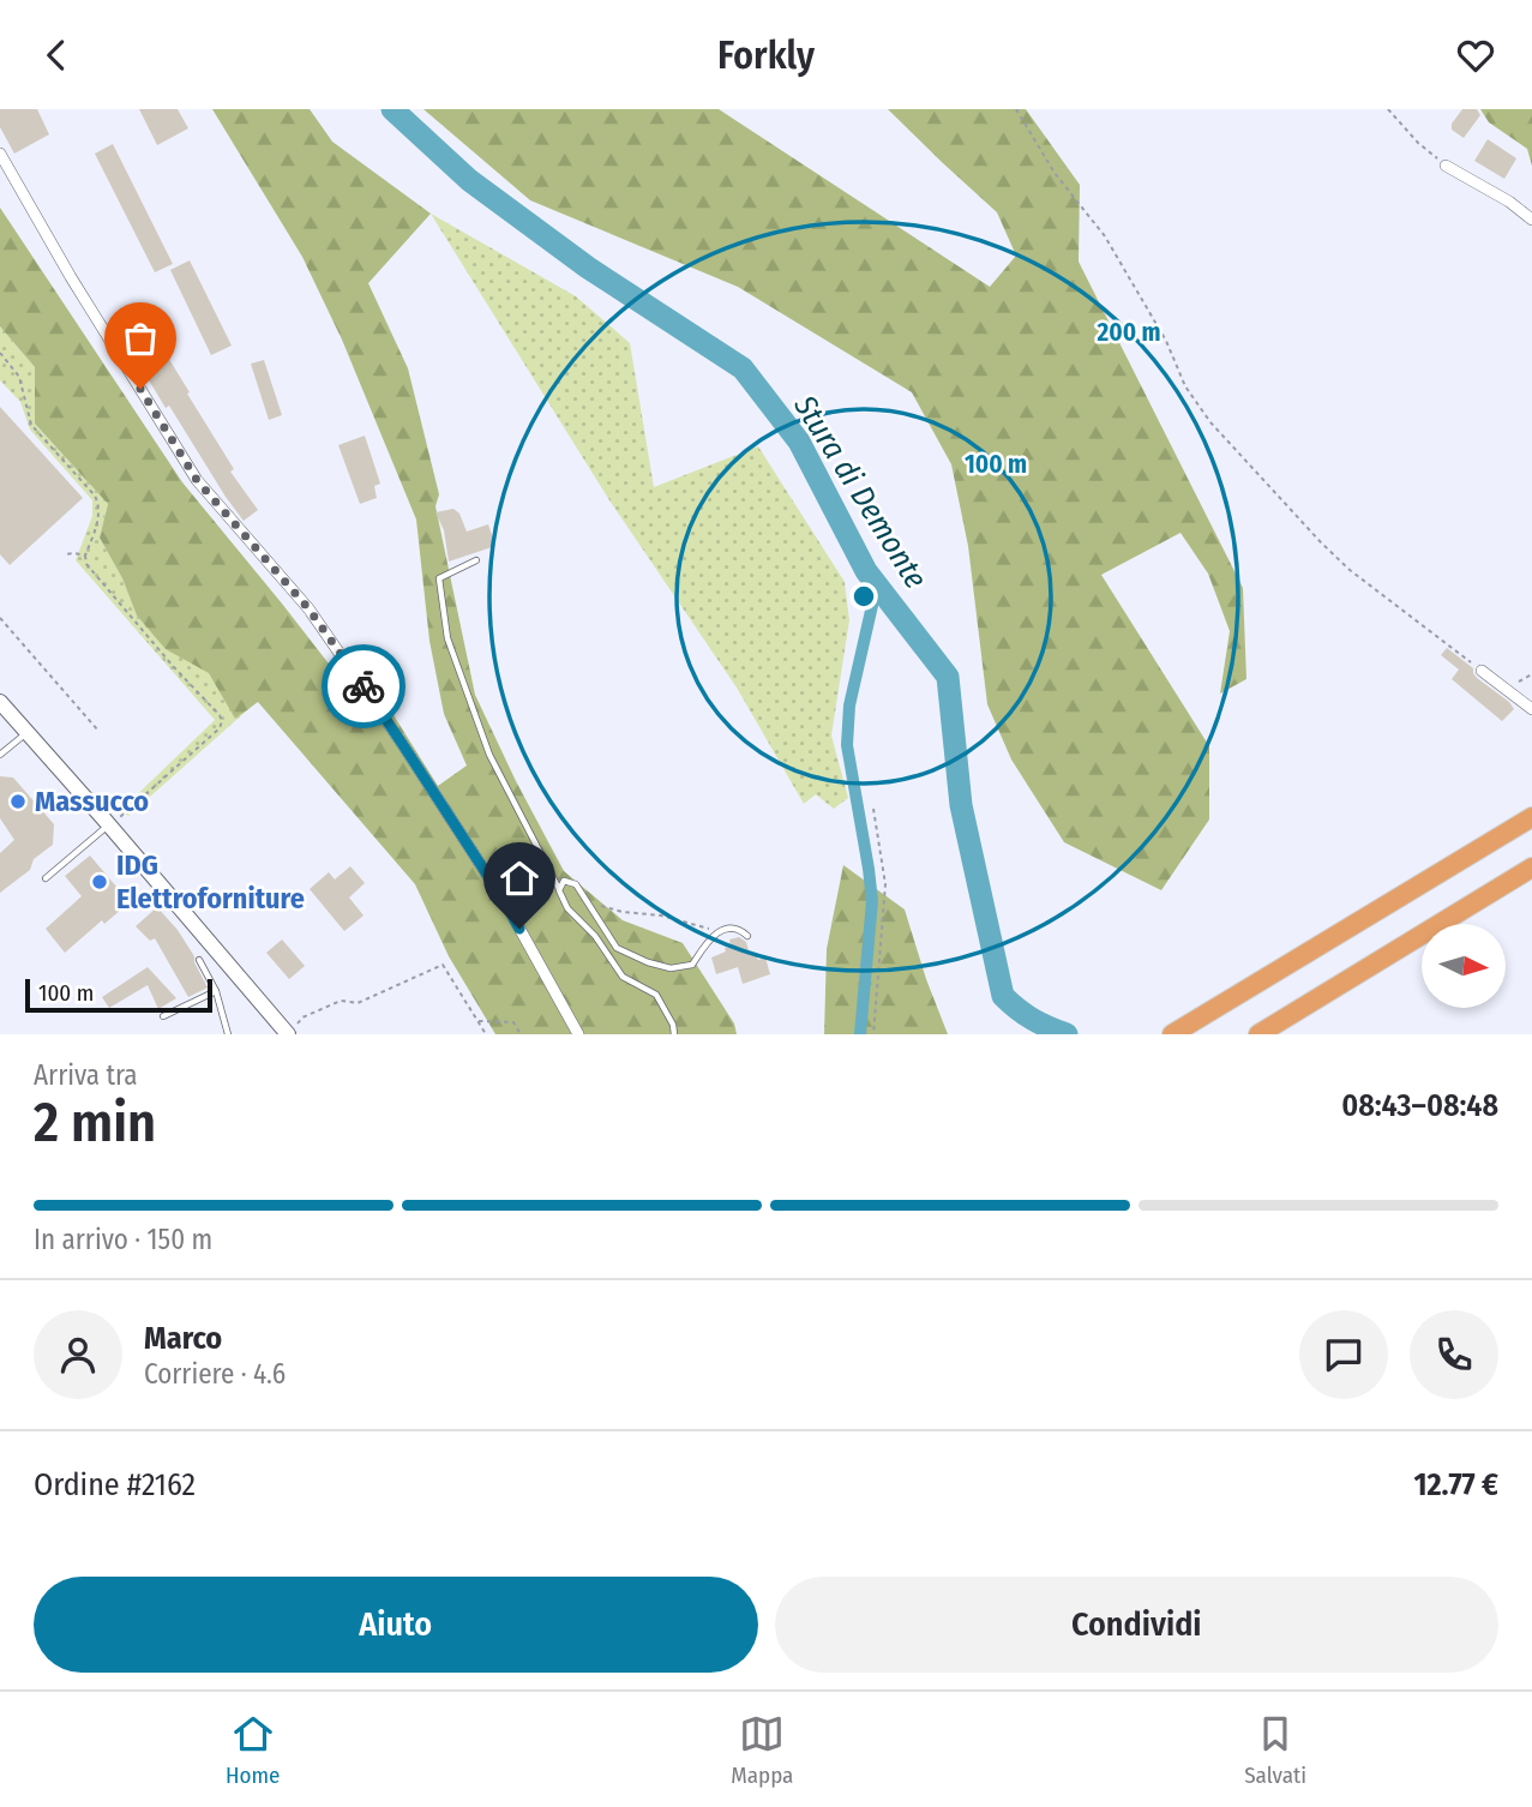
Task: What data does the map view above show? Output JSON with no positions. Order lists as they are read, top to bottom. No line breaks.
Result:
{"water":["Stura di Demonte"],"places":["Massucco","IDG Elettroforniture"],"scale_bar":"100 m","north":"right","page":{"header":"Forkly","scale":"100 m","heading":["2 min","Arriva tra","08:43–08:48"],"panel":["Marco","Corriere · 4.6","Ordine #2162","12.77 €"],"bar":"In arrivo · 150 m","buttons":["Aiuto","Condividi"],"tabs":["Home","Mappa","Salvati"]},"rings":["200 m","100 m"]}
